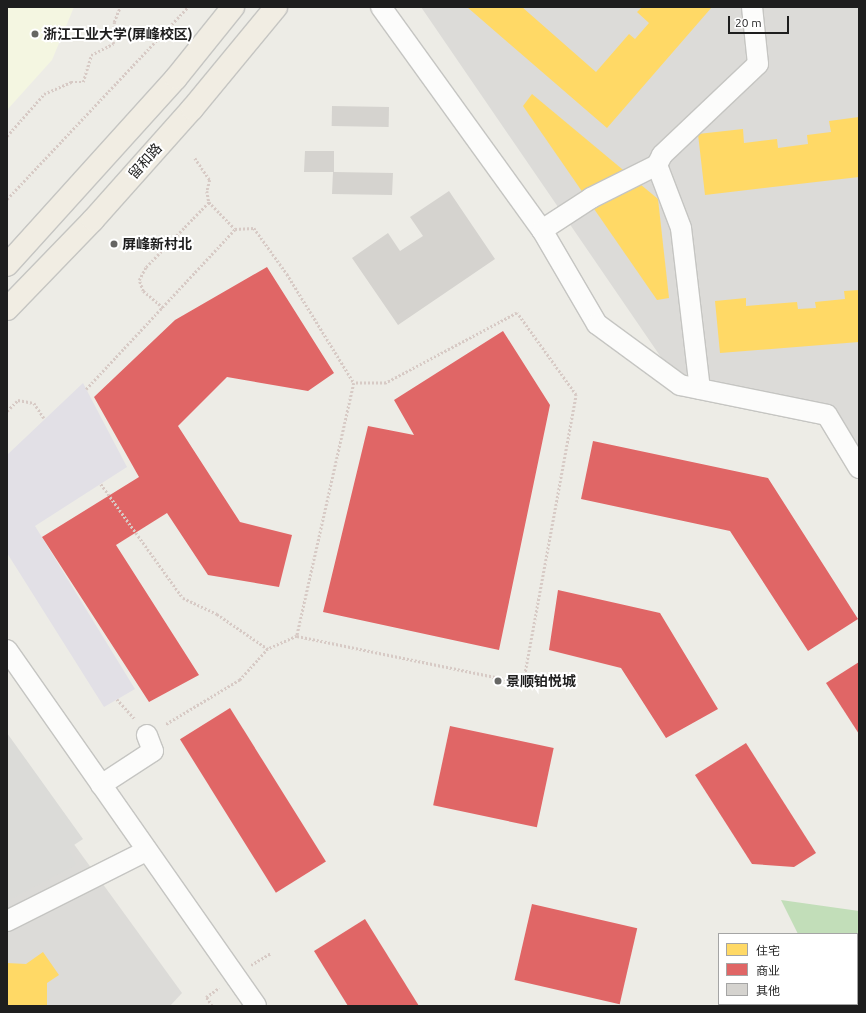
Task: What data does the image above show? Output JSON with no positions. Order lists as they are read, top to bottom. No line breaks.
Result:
{"streets":{"main road":["留和路"]},"places":["浙江工业大学(屏峰校区)","屏峰新村北","景顺铂悦城"],"legend":["住宅","商业","其他"],"scale_bar":"20 m"}
